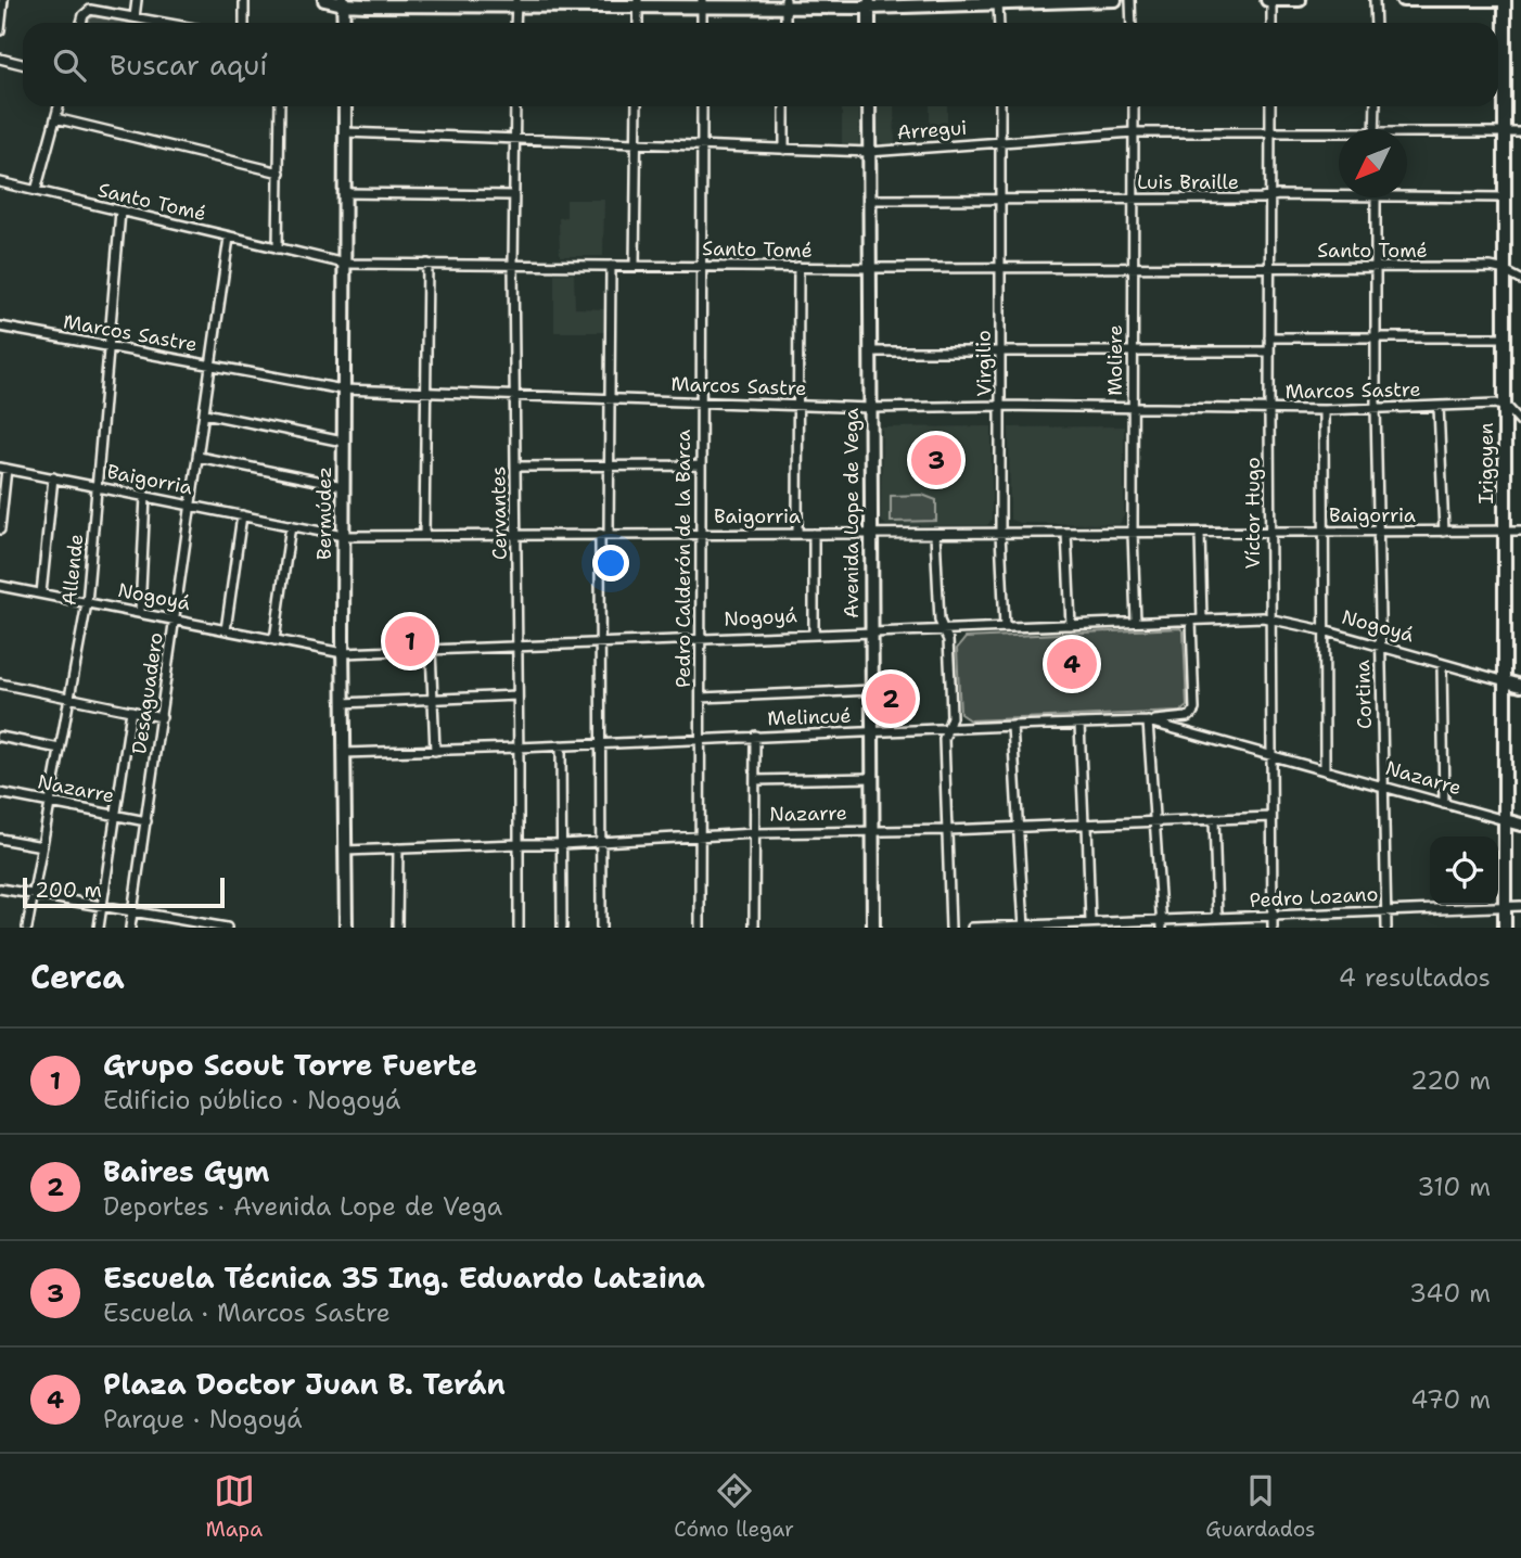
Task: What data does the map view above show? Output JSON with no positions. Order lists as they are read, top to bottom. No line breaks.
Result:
{"streets":{"street":["Arregui","Luis Braille","Santo Tomé","Marcos Sastre","Moliere","Virgilio","Irigoyen","Baigorria","Bermúdez","Cervantes","Avenida Lope de Vega","Víctor Hugo","Pedro Calderón de la Barca","Allende","Nogoyá","Desaguadero","Cortina","Melincué","Nazarre","Pedro Lozano"]},"crossings":[["Arregui","Moliere"],["Arregui","Virgilio"],["Arregui","Irigoyen"],["Arregui","Bermúdez"],["Arregui","Cervantes"],["Arregui","Avenida Lope de Vega"],["Arregui","Víctor Hugo"],["Arregui","Pedro Calderón de la Barca"],["Luis Braille","Moliere"],["Luis Braille","Virgilio"],["Luis Braille","Irigoyen"],["Luis Braille","Avenida Lope de Vega"],["Luis Braille","Víctor Hugo"],["Santo Tomé","Moliere"],["Santo Tomé","Virgilio"],["Santo Tomé","Irigoyen"],["Santo Tomé","Bermúdez"],["Santo Tomé","Cervantes"],["Santo Tomé","Avenida Lope de Vega"],["Santo Tomé","Víctor Hugo"],["Santo Tomé","Pedro Calderón de la Barca"],["Santo Tomé","Allende"],["Santo Tomé","Desaguadero"],["Santo Tomé","Cortina"],["Marcos Sastre","Moliere"],["Marcos Sastre","Virgilio"],["Marcos Sastre","Irigoyen"],["Marcos Sastre","Bermúdez"],["Marcos Sastre","Cervantes"],["Marcos Sastre","Avenida Lope de Vega"],["Marcos Sastre","Víctor Hugo"],["Marcos Sastre","Pedro Calderón de la Barca"],["Marcos Sastre","Allende"],["Marcos Sastre","Desaguadero"],["Marcos Sastre","Cortina"],["Moliere","Baigorria"],["Moliere","Nogoyá"],["Virgilio","Baigorria"],["Virgilio","Nogoyá"],["Irigoyen","Baigorria"],["Irigoyen","Nogoyá"],["Irigoyen","Nazarre"],["Irigoyen","Pedro Lozano"],["Baigorria","Bermúdez"],["Baigorria","Cervantes"],["Baigorria","Avenida Lope de Vega"],["Baigorria","Víctor Hugo"],["Baigorria","Pedro Calderón de la Barca"],["Baigorria","Allende"],["Baigorria","Desaguadero"],["Baigorria","Cortina"],["Bermúdez","Nogoyá"],["Bermúdez","Melincué"],["Bermúdez","Nazarre"],["Cervantes","Nogoyá"],["Cervantes","Melincué"],["Cervantes","Nazarre"],["Avenida Lope de Vega","Nogoyá"],["Avenida Lope de Vega","Melincué"],["Avenida Lope de Vega","Nazarre"],["Víctor Hugo","Nogoyá"],["Víctor Hugo","Melincué"],["Víctor Hugo","Nazarre"],["Víctor Hugo","Pedro Lozano"],["Pedro Calderón de la Barca","Nogoyá"],["Pedro Calderón de la Barca","Melincué"],["Pedro Calderón de la Barca","Nazarre"],["Allende","Nogoyá"],["Allende","Nazarre"],["Nogoyá","Desaguadero"],["Nogoyá","Cortina"],["Desaguadero","Nazarre"],["Cortina","Nazarre"],["Cortina","Pedro Lozano"],["Melincué","Nazarre"]],"scale_bar":"200 m","north":"bottom left","page":{"search":"Buscar aquí","pins":["3","1","4","2"],"scale":"200 m","heading":["Cerca","4 resultados"],"list":[{"mark":"1","name":"Grupo Scout Torre Fuerte","note":"Edificio público · Nogoyá","value":"220 m"},{"mark":"2","name":"Baires Gym","note":"Deportes · Avenida Lope de Vega","value":"310 m"},{"mark":"3","name":"Escuela Técnica 35 Ing. Eduardo Latzina","note":"Escuela · Marcos Sastre","value":"340 m"},{"mark":"4","name":"Plaza Doctor Juan B. Terán","note":"Parque · Nogoyá","value":"470 m"}],"nav":["Mapa","Cómo llegar","Guardados"]}}
